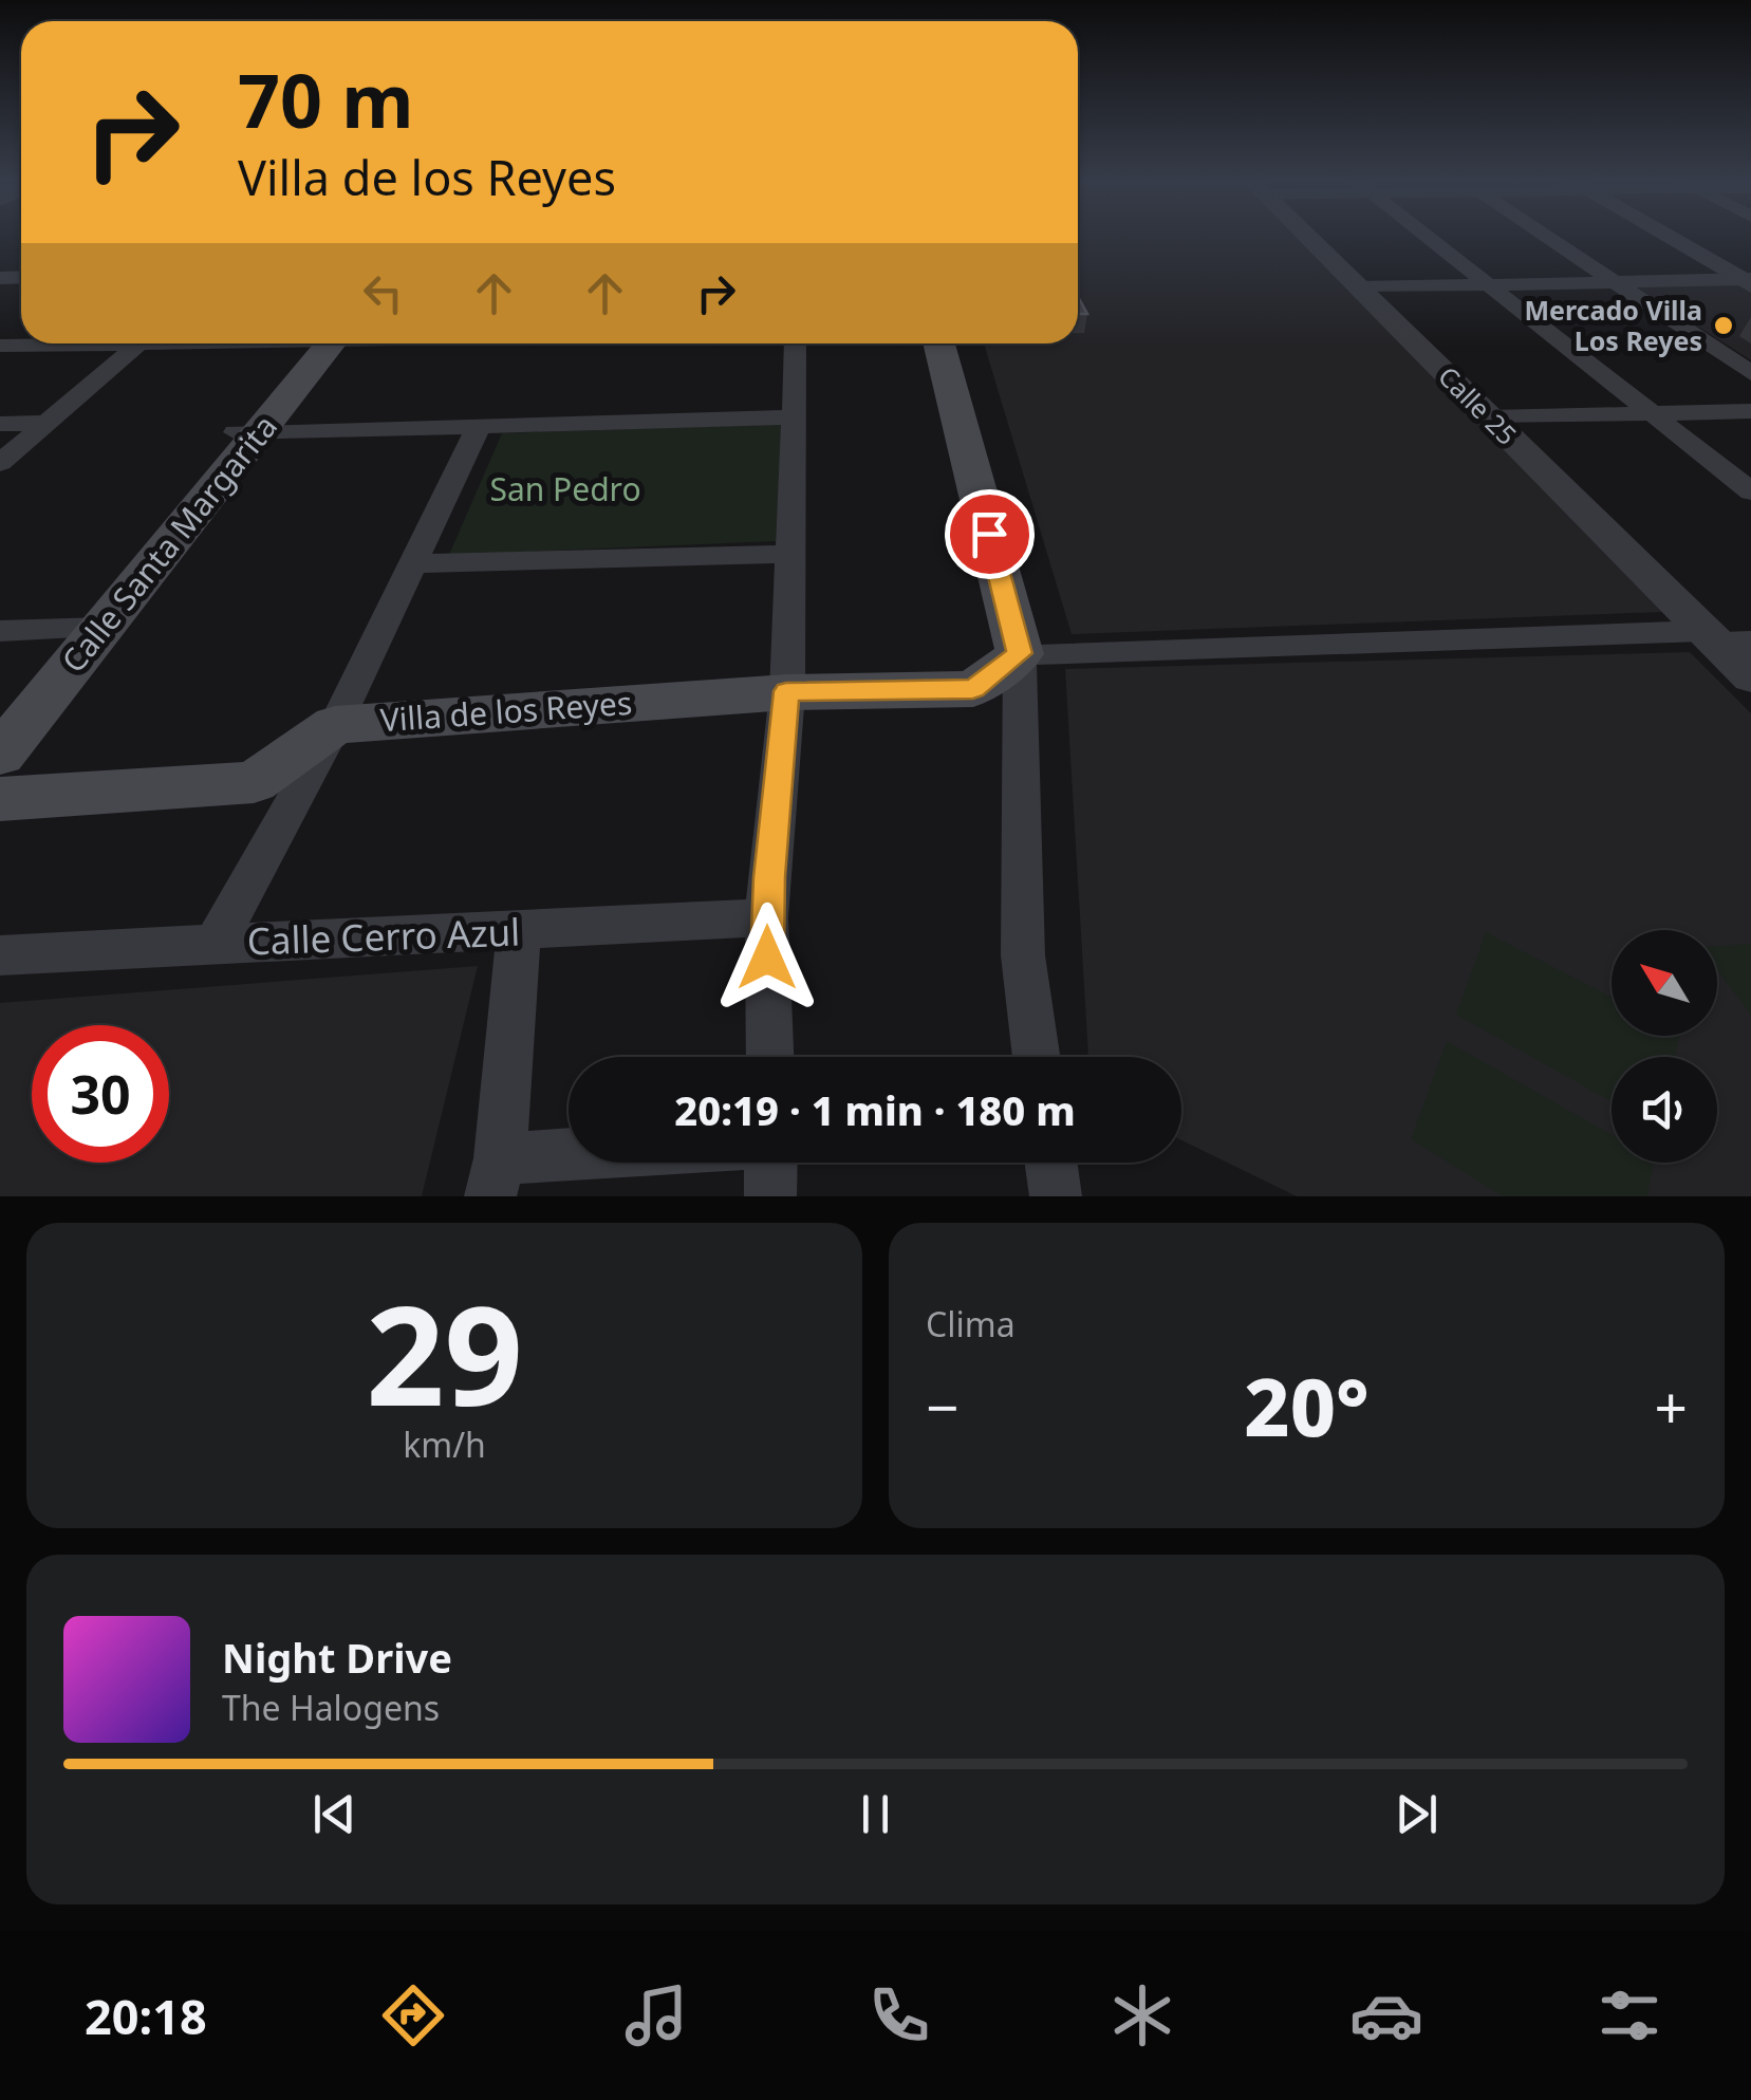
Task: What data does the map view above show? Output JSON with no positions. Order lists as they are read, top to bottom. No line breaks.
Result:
{"streets":{"main road":["Calle Santa Margarita","Villa de los Reyes"],"street":["Calle 25","Calle Cerro Azul"]},"parks":["San Pedro"],"places":["Mercado Villa Los Reyes"],"north":"top left","page":{"turn":["70 m","Villa de los Reyes"],"limit":"30","trip":"20:19 · 1 min · 180 m","tile":[["29","km/h"],"Clima"],"heat":["−","20°","+"],"song":["Night Drive","The Halogens"],"tabs":"20:18"}}
